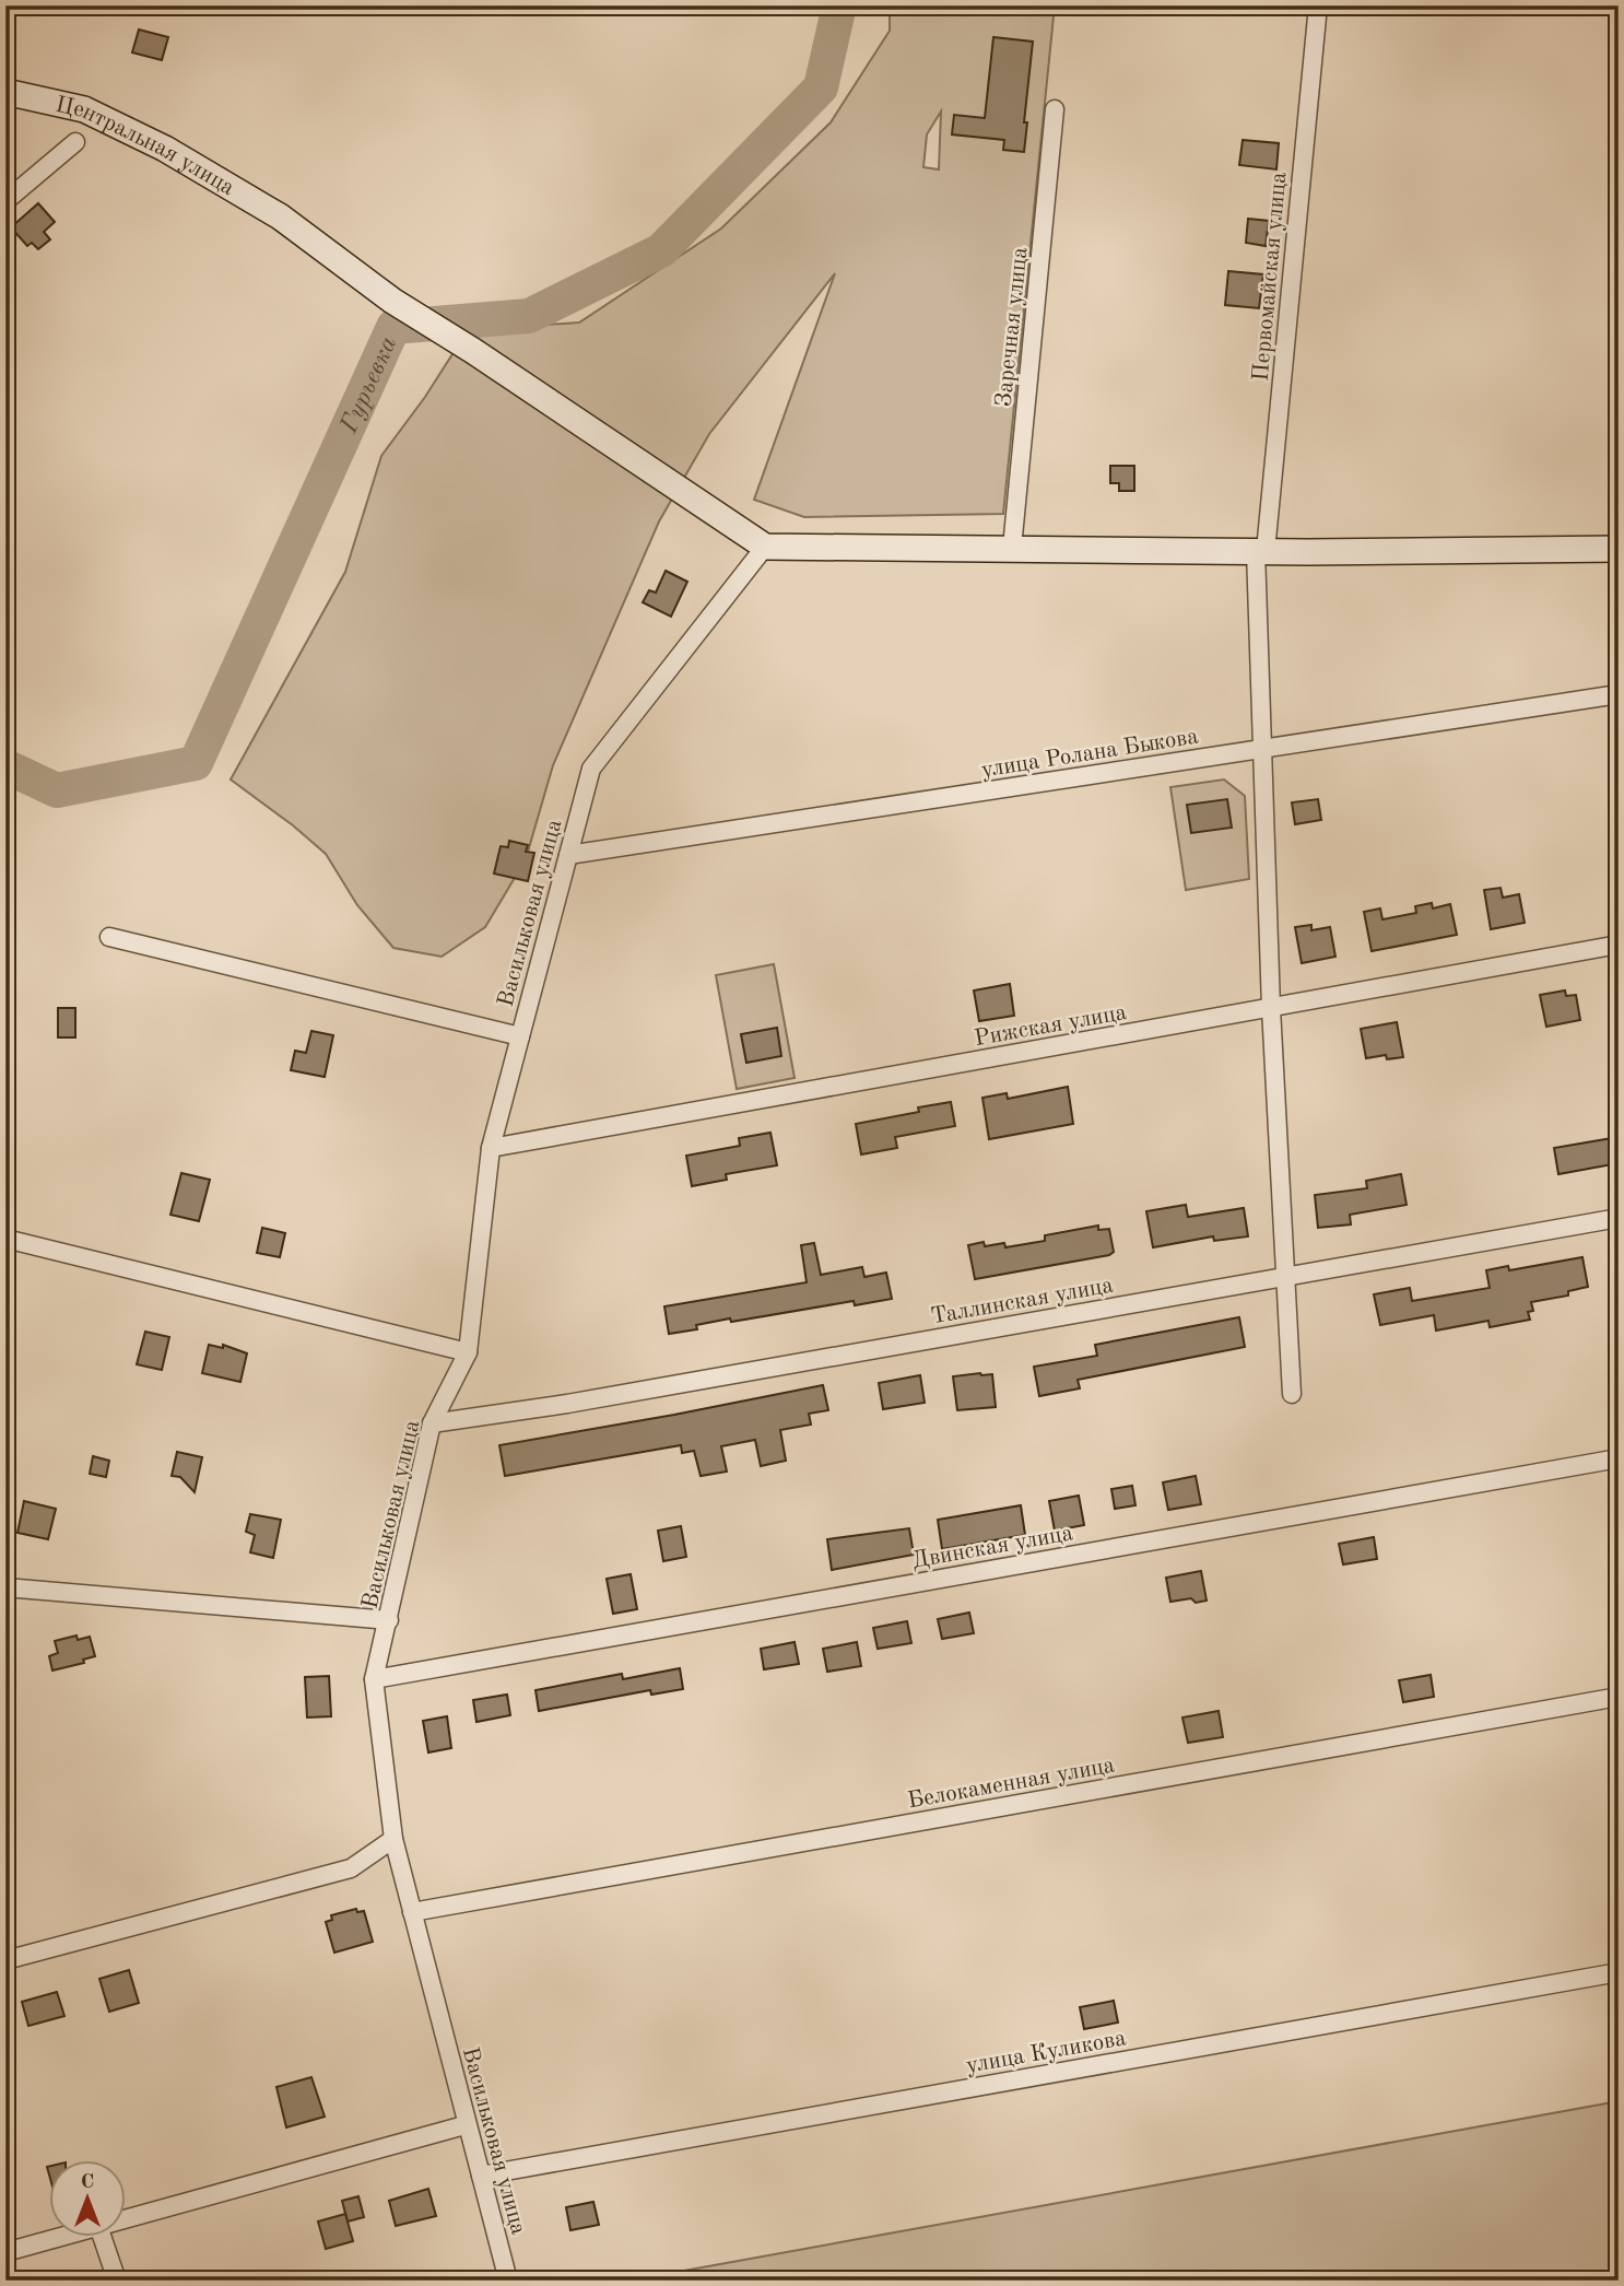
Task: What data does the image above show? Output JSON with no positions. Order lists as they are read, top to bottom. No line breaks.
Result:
{"streets":{"street":["Центральная улица","Первомайская улица","Заречная улица","улица Ролана Быкова","Васильковая улица","Рижская улица","Таллинская улица","Двинская улица","Белокаменная улица","улица Куликова"]},"crossings":[["Центральная улица","Васильковая улица"],["Первомайская улица","улица Ролана Быкова"],["Первомайская улица","Рижская улица"],["Первомайская улица","Таллинская улица"],["улица Ролана Быкова","Васильковая улица"],["Васильковая улица","Рижская улица"],["Васильковая улица","Таллинская улица"],["Васильковая улица","Двинская улица"],["Васильковая улица","Белокаменная улица"],["Васильковая улица","улица Куликова"]],"water":["Гурьевка"],"north":"top"}
